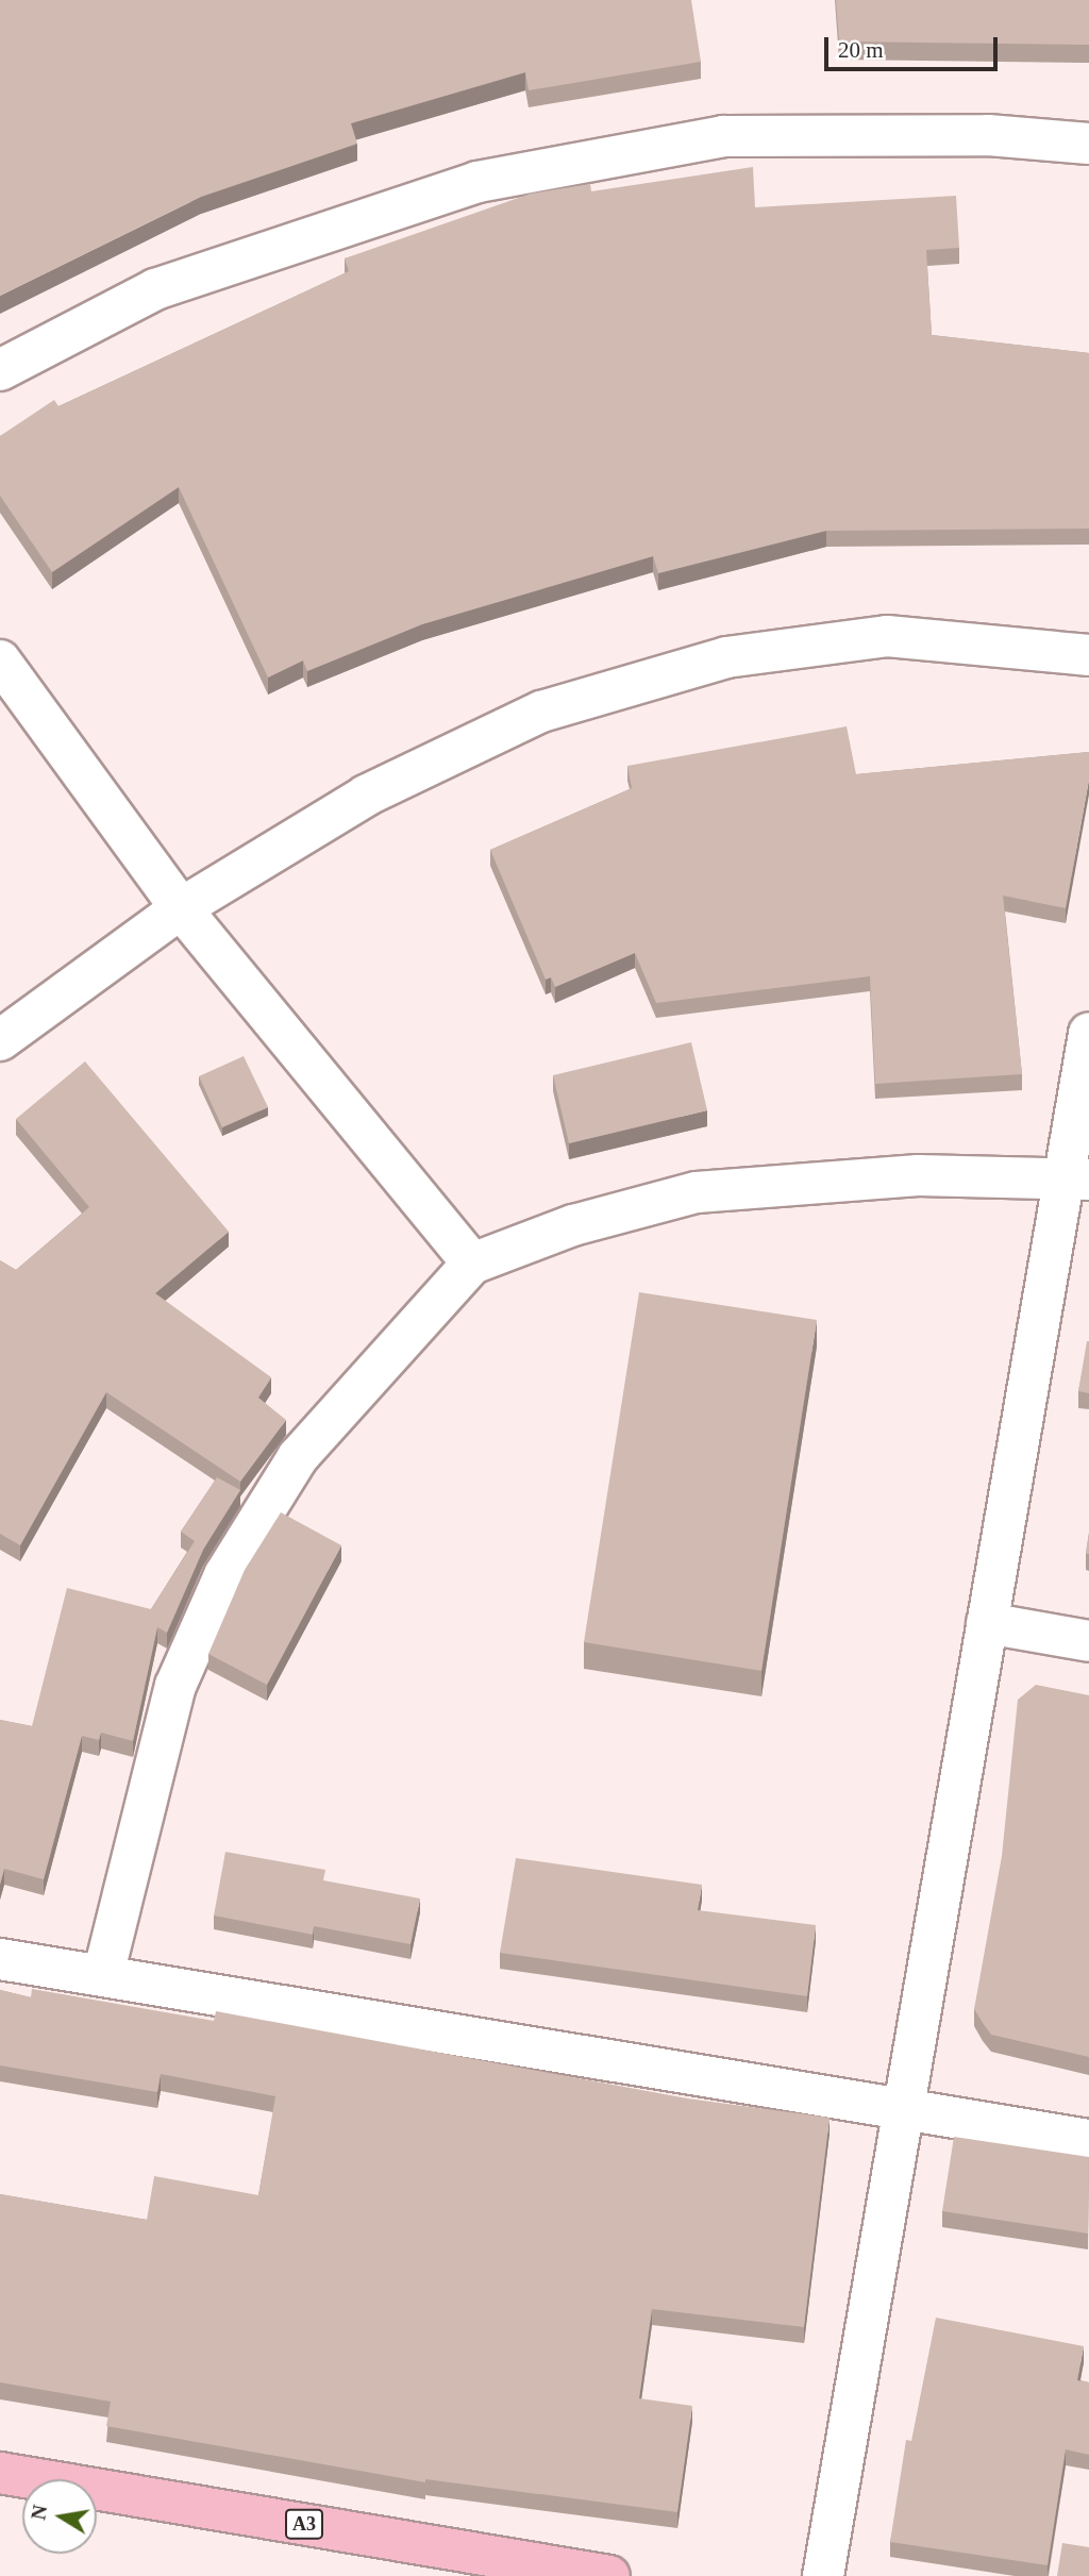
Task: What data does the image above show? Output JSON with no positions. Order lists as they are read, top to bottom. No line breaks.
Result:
{"streets":{"highway":["A3"]},"scale_bar":"20 m","north":"left"}
